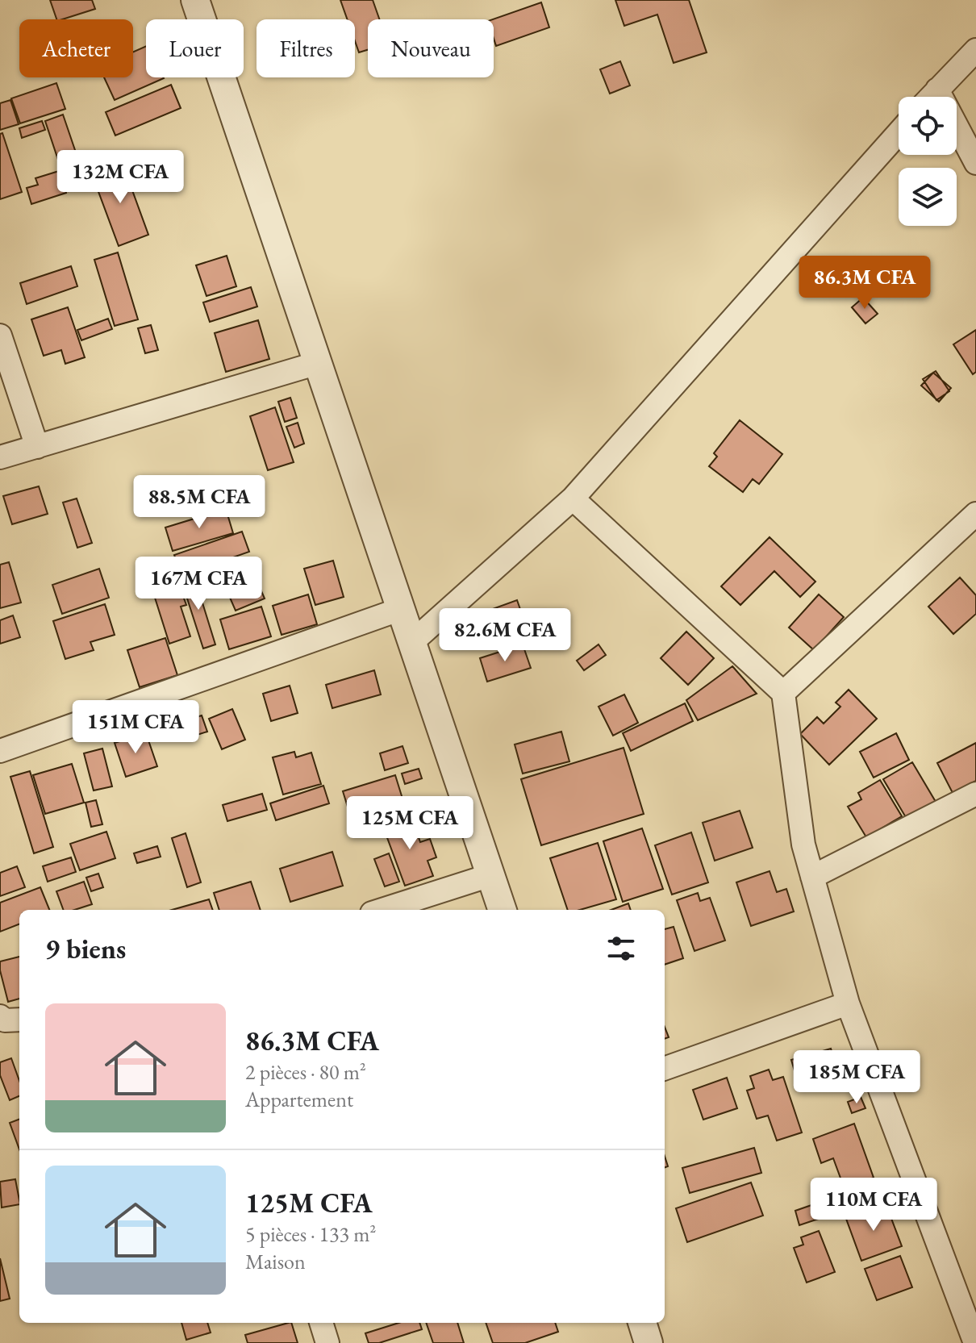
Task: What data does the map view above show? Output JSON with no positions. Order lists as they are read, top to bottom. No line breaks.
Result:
{"page":{"chip":["Acheter","Louer","Filtres","Nouveau"],"price":["132M CFA","86.3M CFA","88.5M CFA","167M CFA","82.6M CFA","151M CFA","125M CFA","185M CFA","110M CFA"],"heading":"9 biens","list":[{"name":"86.3M CFA","note":"2 pièces · 80 m² · Appartement"},{"name":"125M CFA","note":"5 pièces · 133 m² · Maison"}]}}
